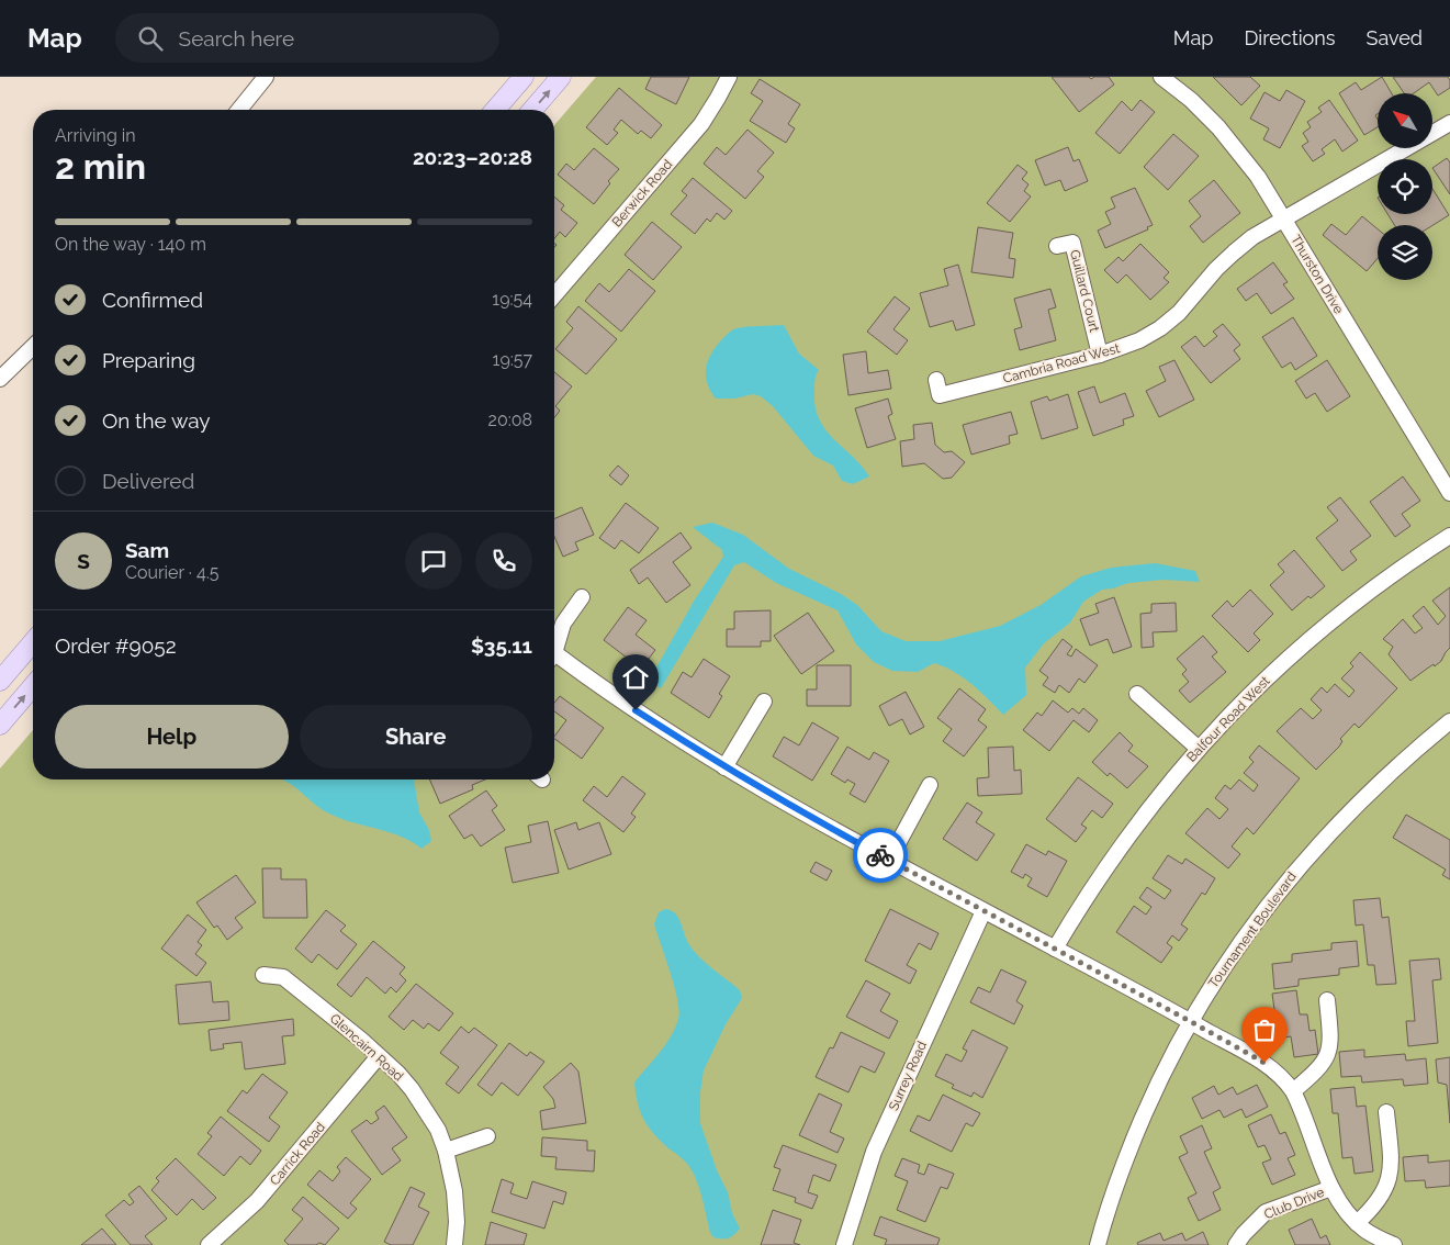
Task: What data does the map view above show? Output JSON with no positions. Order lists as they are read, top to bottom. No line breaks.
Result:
{"streets":{"street":["Berwick Road","Thurston Drive","Guillard Court","Cambria Road West","Balfour Road West","Tournament Boulevard","Glencairn Road","Surrey Road","Carrick Road","Club Drive"]},"crossings":[["Thurston Drive","Cambria Road West"],["Guillard Court","Cambria Road West"],["Balfour Road West","Club Drive"],["Tournament Boulevard","Club Drive"],["Glencairn Road","Carrick Road"],["Surrey Road","Club Drive"]],"north":"top left","page":{"header":"Map","search":"Search here","nav":["Map","Directions","Saved"],"heading":["2 min","Arriving in","20:23–20:28"],"panel":["Sam","Courier · 4.5","Order #9052","$35.11"],"bar":"On the way · 140 m","list":[["Confirmed","19:54"],["Preparing","19:57"],["On the way","20:08"],"Delivered"],"round":"S","buttons":["Help","Share"]}}
